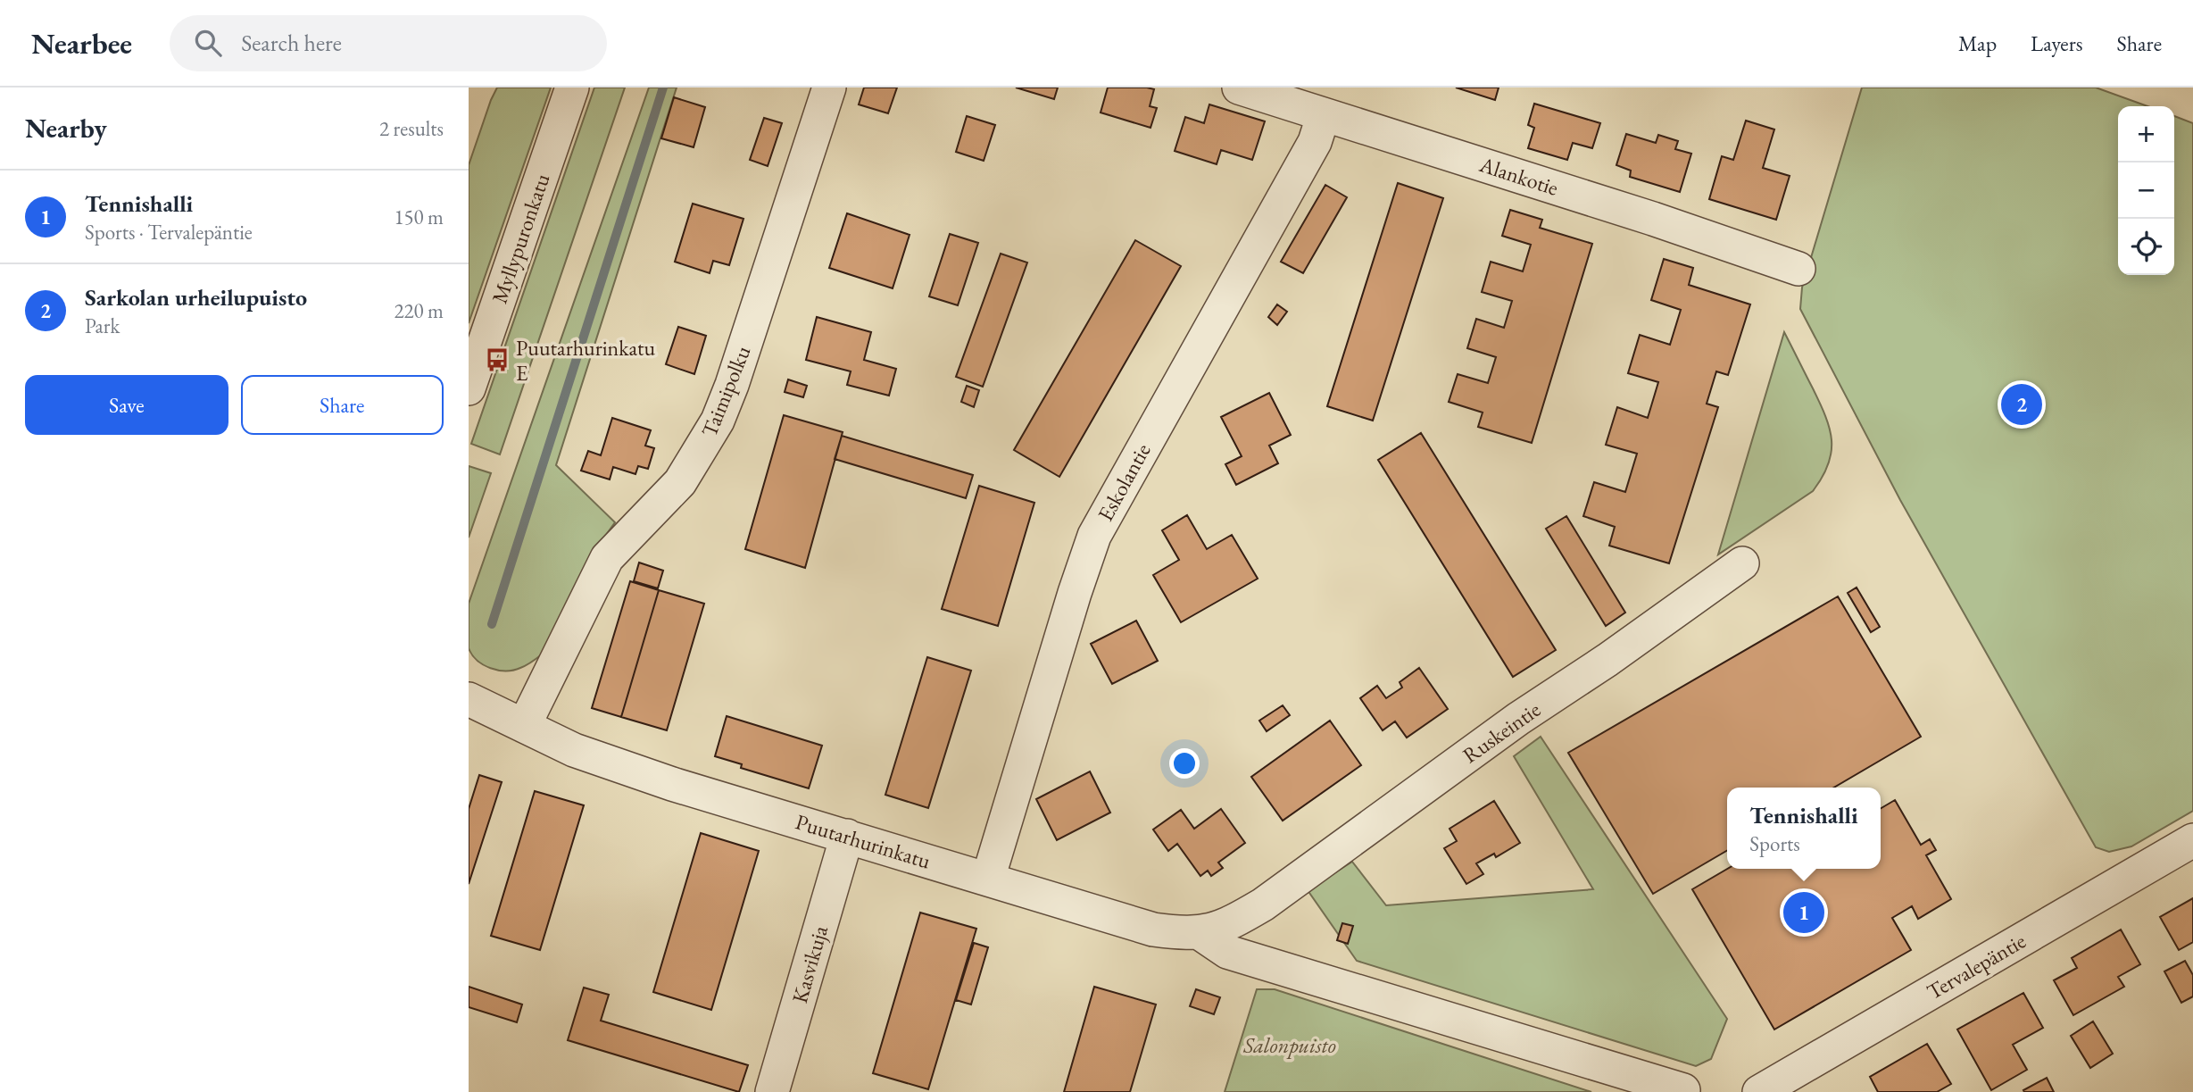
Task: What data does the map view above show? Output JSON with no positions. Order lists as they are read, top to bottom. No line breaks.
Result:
{"streets":{"street":["Alankotie","Myllypuronkatu","Taimipolku","Eskolantie","Ruskeintie","Puutarhurinkatu","Kasvikuja","Tervalepäntie"]},"crossings":[["Alankotie","Eskolantie"],["Taimipolku","Puutarhurinkatu"],["Eskolantie","Puutarhurinkatu"],["Ruskeintie","Puutarhurinkatu"],["Puutarhurinkatu","Kasvikuja"]],"parks":["Salonpuisto"],"places":{"bus stop":["Puutarhurinkatu E"]},"page":{"header":"Nearbee","search":"Search here","nav":["Map","Layers","Share"],"heading":["Nearby","2 results"],"map_buttons":["+","−"],"list":[{"mark":"1","name":"Tennishalli","note":"Sports · Tervalepäntie","value":"150 m"},{"mark":"2","name":"Sarkolan urheilupuisto","note":"Park","value":"220 m"}],"buttons":["Save","Share"],"pins":["2","1"],"popup":["Tennishalli","Sports"]}}
